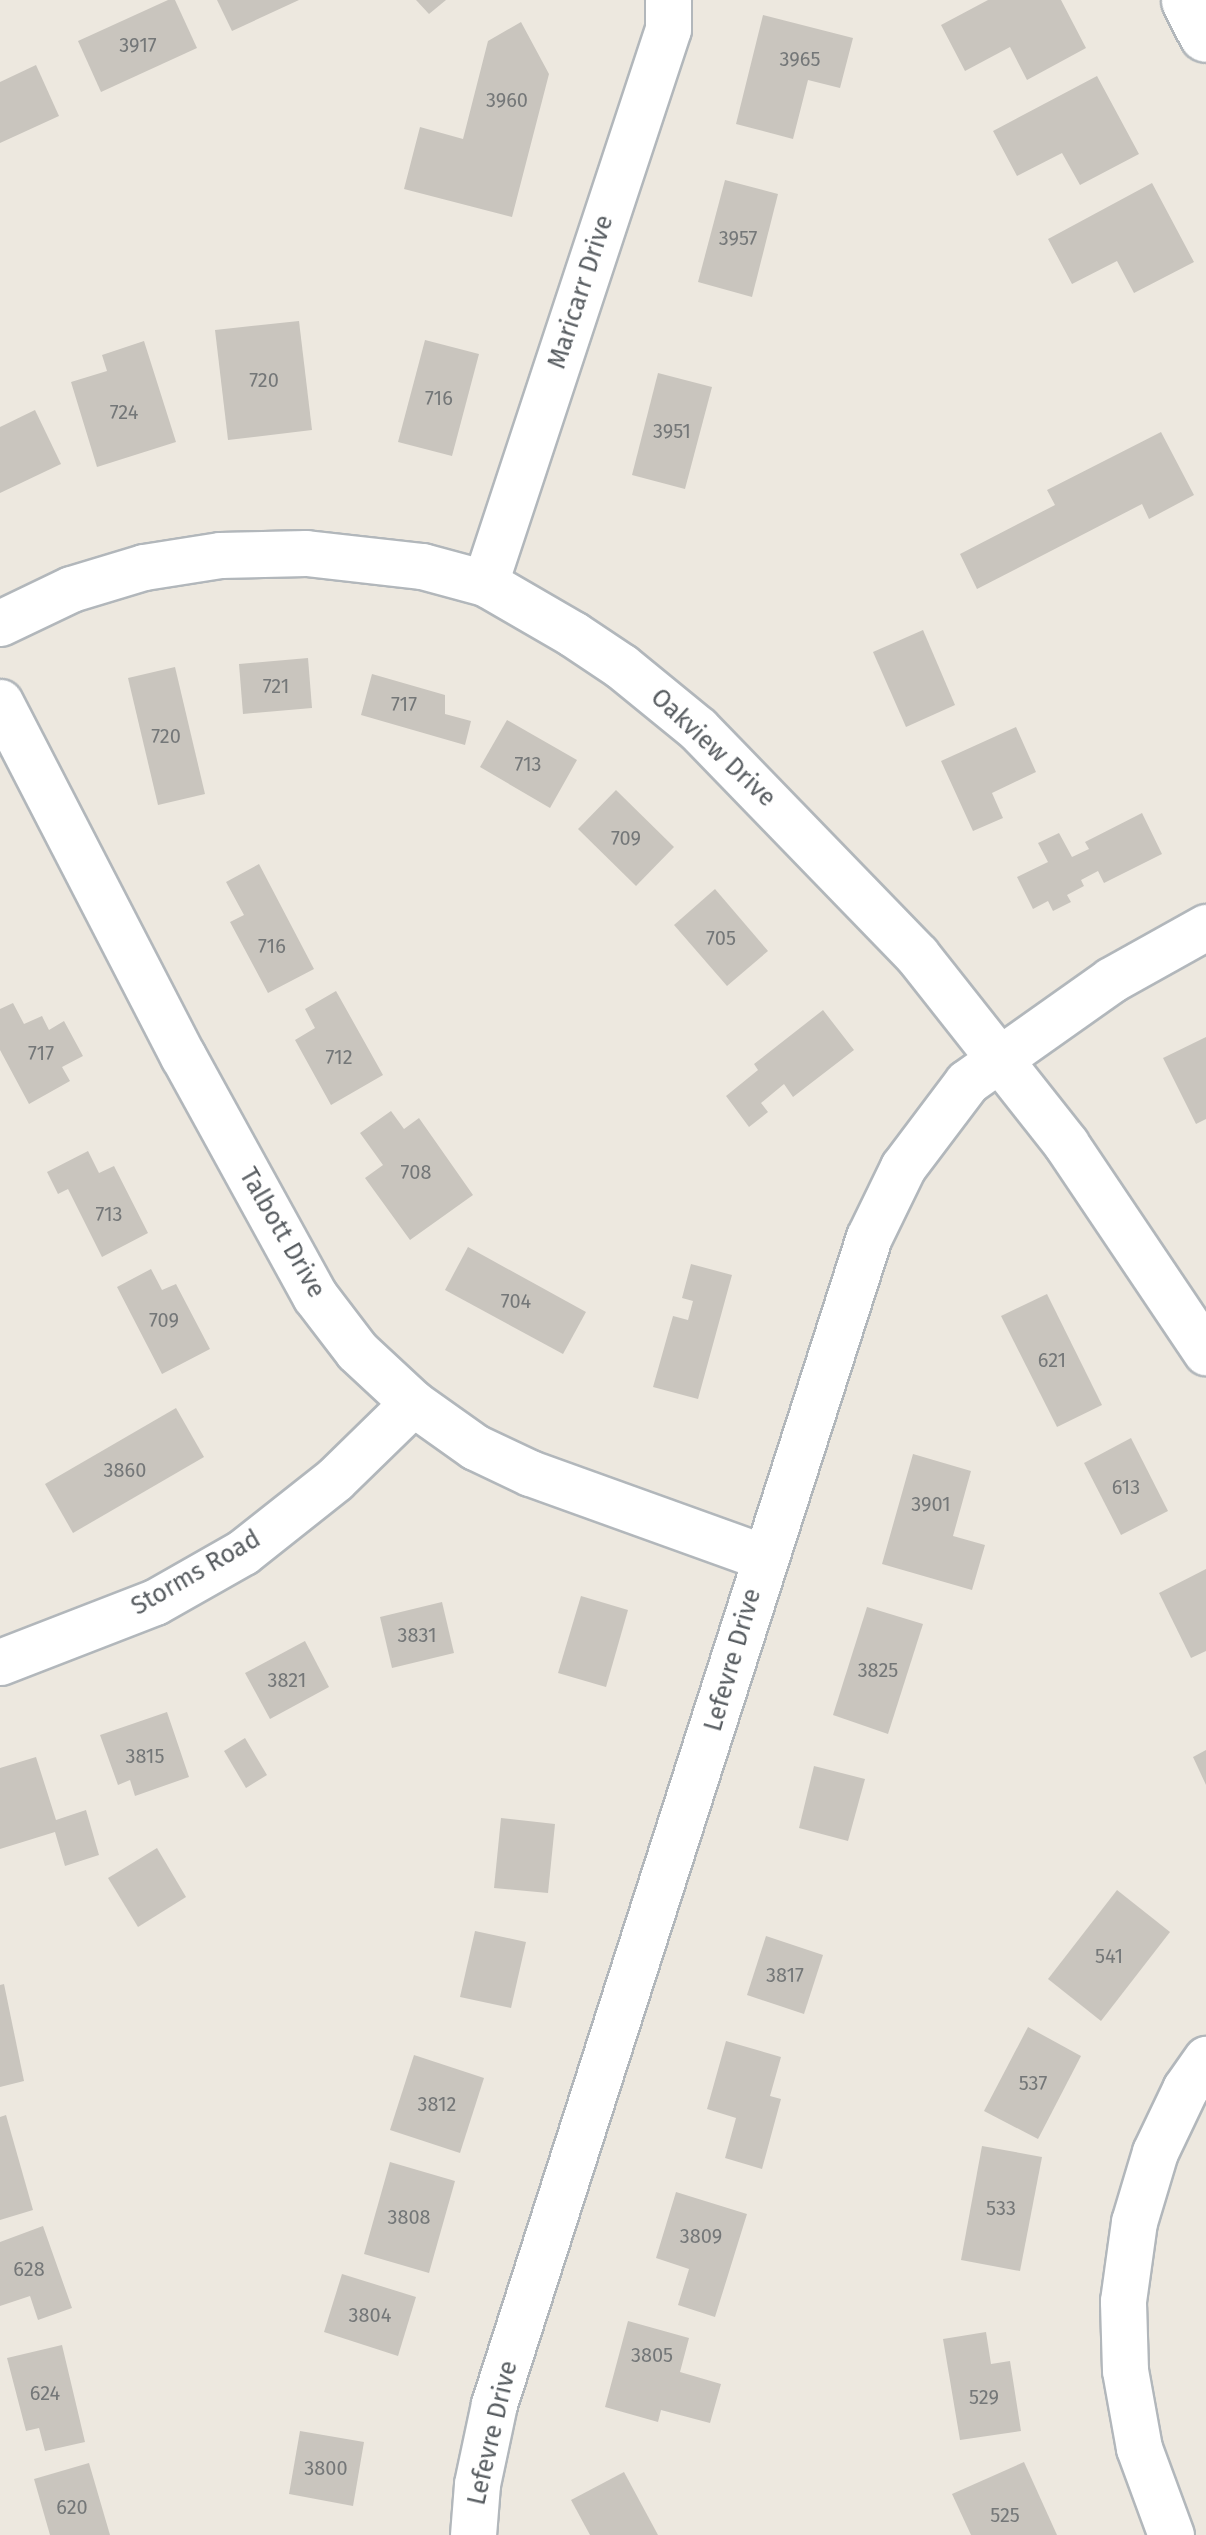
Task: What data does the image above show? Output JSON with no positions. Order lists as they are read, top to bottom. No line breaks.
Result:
{"streets":{"street":["Maricarr Drive","Oakview Drive","Talbott Drive","Storms Road","Lefevre Drive"]},"crossings":[["Maricarr Drive","Oakview Drive"],["Oakview Drive","Lefevre Drive"],["Talbott Drive","Storms Road"],["Talbott Drive","Lefevre Drive"]],"house_numbers":["3917","3965","3960","3957","720","716","724","3951","721","717","720","713","709","705","716","717","712","708","713","704","709","621","3860","613","3901","3831","3825","3821","3815","541","3817","537","3812","533","3808","3809","628","3804","3805","624","529","3800","620","525"]}
